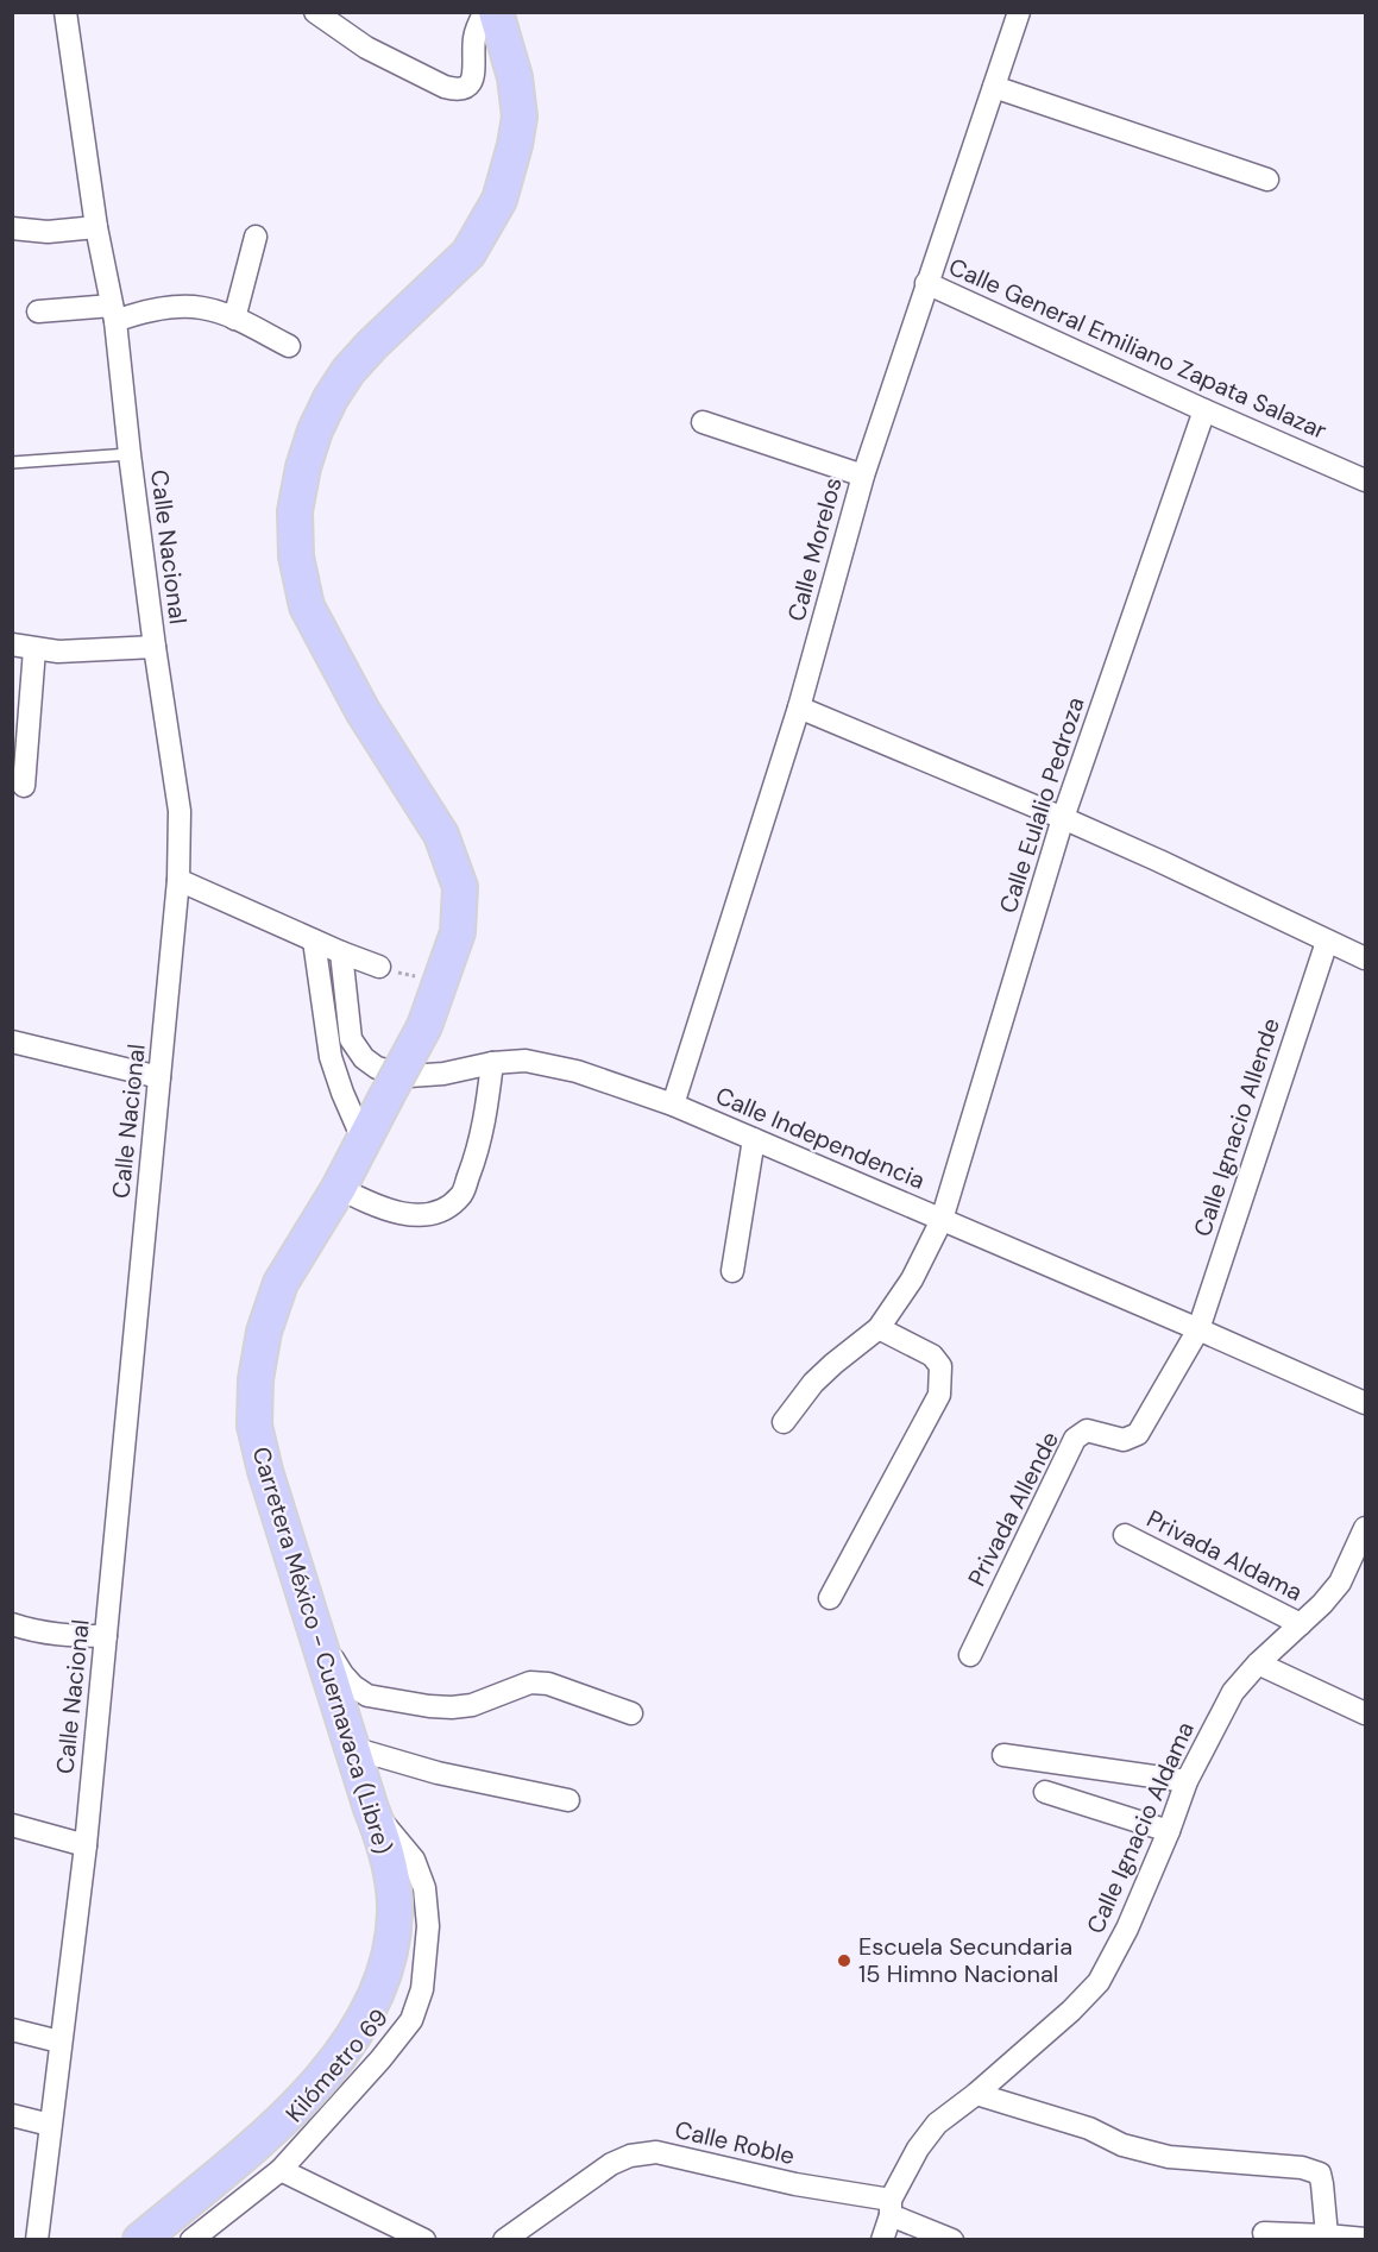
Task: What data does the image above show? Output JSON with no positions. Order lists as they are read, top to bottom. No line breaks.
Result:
{"streets":{"main road":["Carretera México - Cuernavaca (Libre)"],"street":["Calle General Emiliano Zapata Salazar","Calle Nacional","Calle Morelos","Calle Eulalio Pedroza","Calle Ignacio Allende","Calle Independencia","Privada Allende","Privada Aldama","Calle Ignacio Aldama","Kilómetro 69","Calle Roble"]},"crossings":[["Calle General Emiliano Zapata Salazar","Calle Morelos"],["Calle General Emiliano Zapata Salazar","Calle Eulalio Pedroza"],["Calle Morelos","Calle Independencia"],["Calle Eulalio Pedroza","Calle Independencia"],["Calle Ignacio Allende","Calle Independencia"],["Calle Ignacio Allende","Privada Allende"],["Calle Independencia","Privada Allende"],["Privada Aldama","Calle Ignacio Aldama"],["Carretera México - Cuernavaca (Libre)","Kilómetro 69"],["Calle Ignacio Aldama","Calle Roble"]],"places":["Escuela Secundaria 15 Himno Nacional"]}
